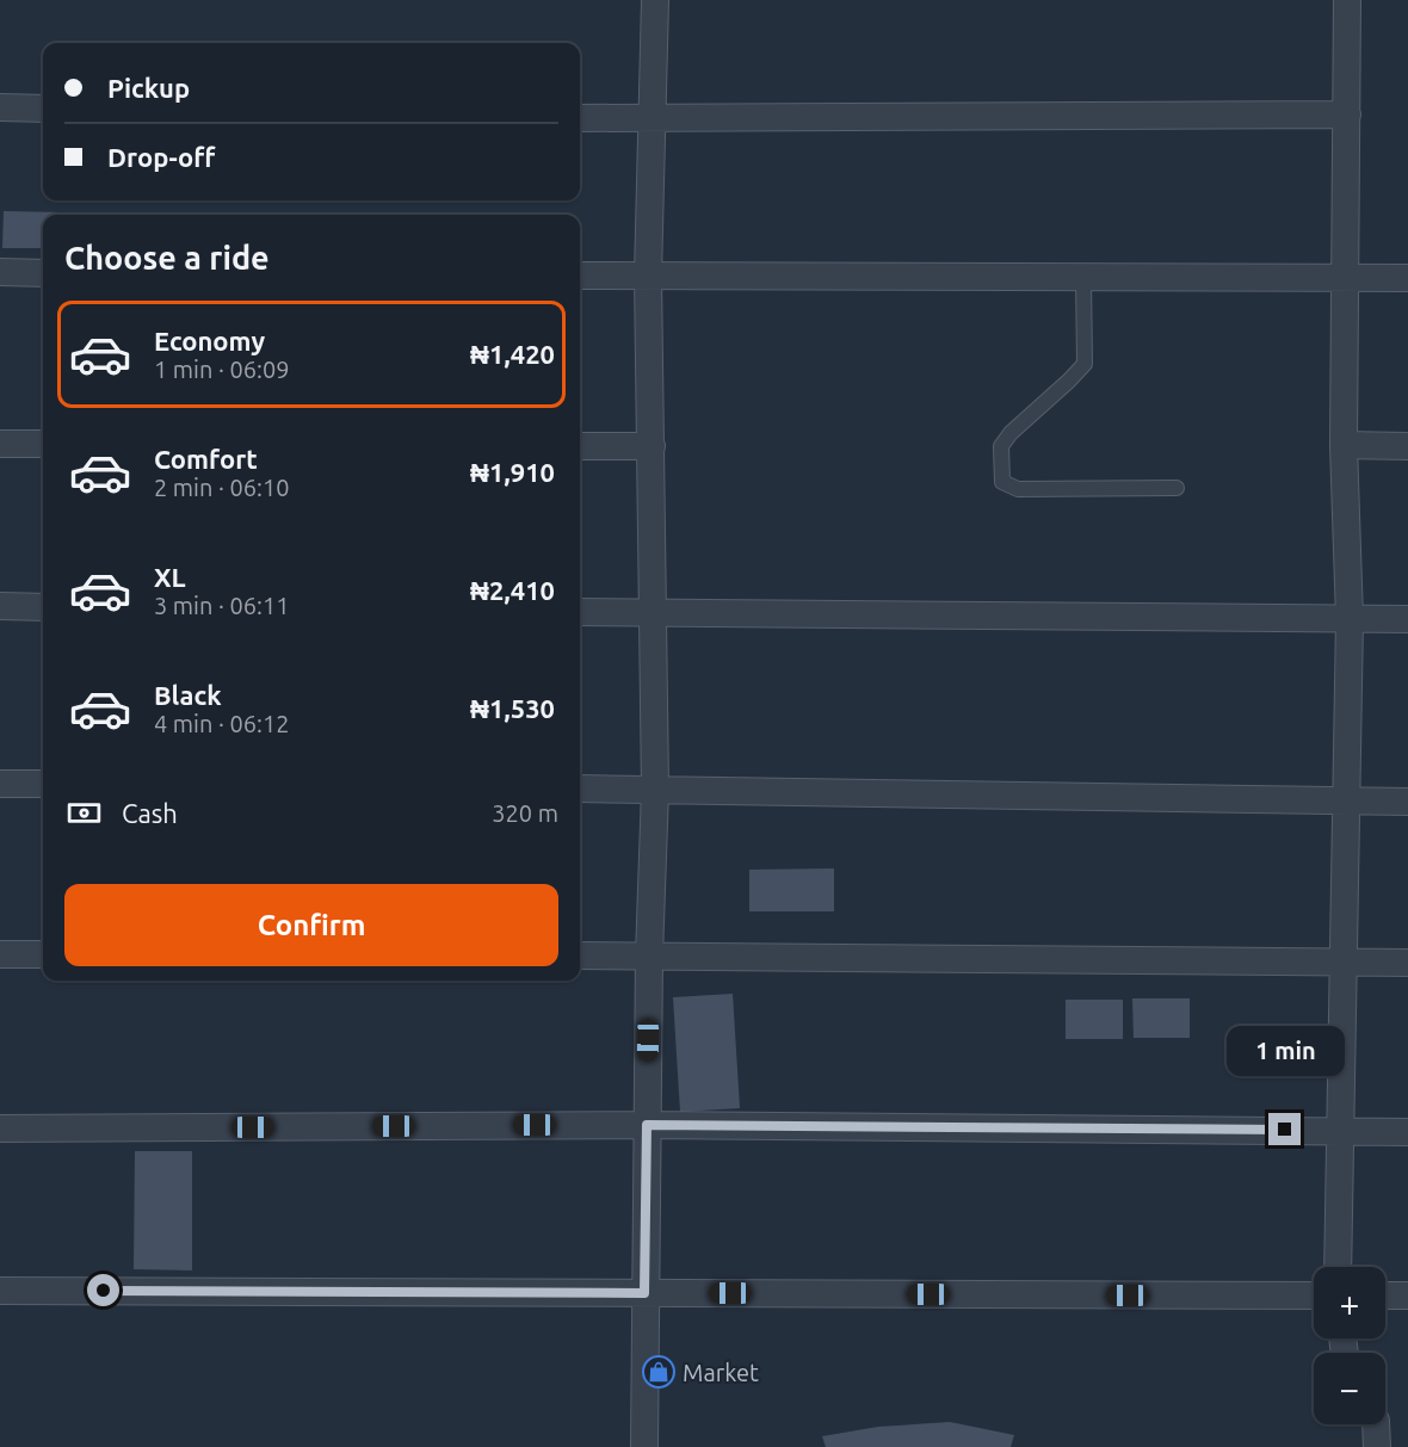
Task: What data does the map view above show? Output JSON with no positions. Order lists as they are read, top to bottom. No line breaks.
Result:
{"places":{"shop":["Market"]},"page":{"banner":["Pickup","Drop-off"],"heading":"Choose a ride","list":[{"name":"Economy","note":"1 min · 06:09","value":"₦1,420"},{"name":"Comfort","note":"2 min · 06:10","value":"₦1,910"},{"name":"XL","note":"3 min · 06:11","value":"₦2,410"},{"name":"Black","note":"4 min · 06:12","value":"₦1,530"}],"pay":["Cash","320 m"],"buttons":"Confirm","bubble":"1 min","map_buttons":["+","−"]}}
